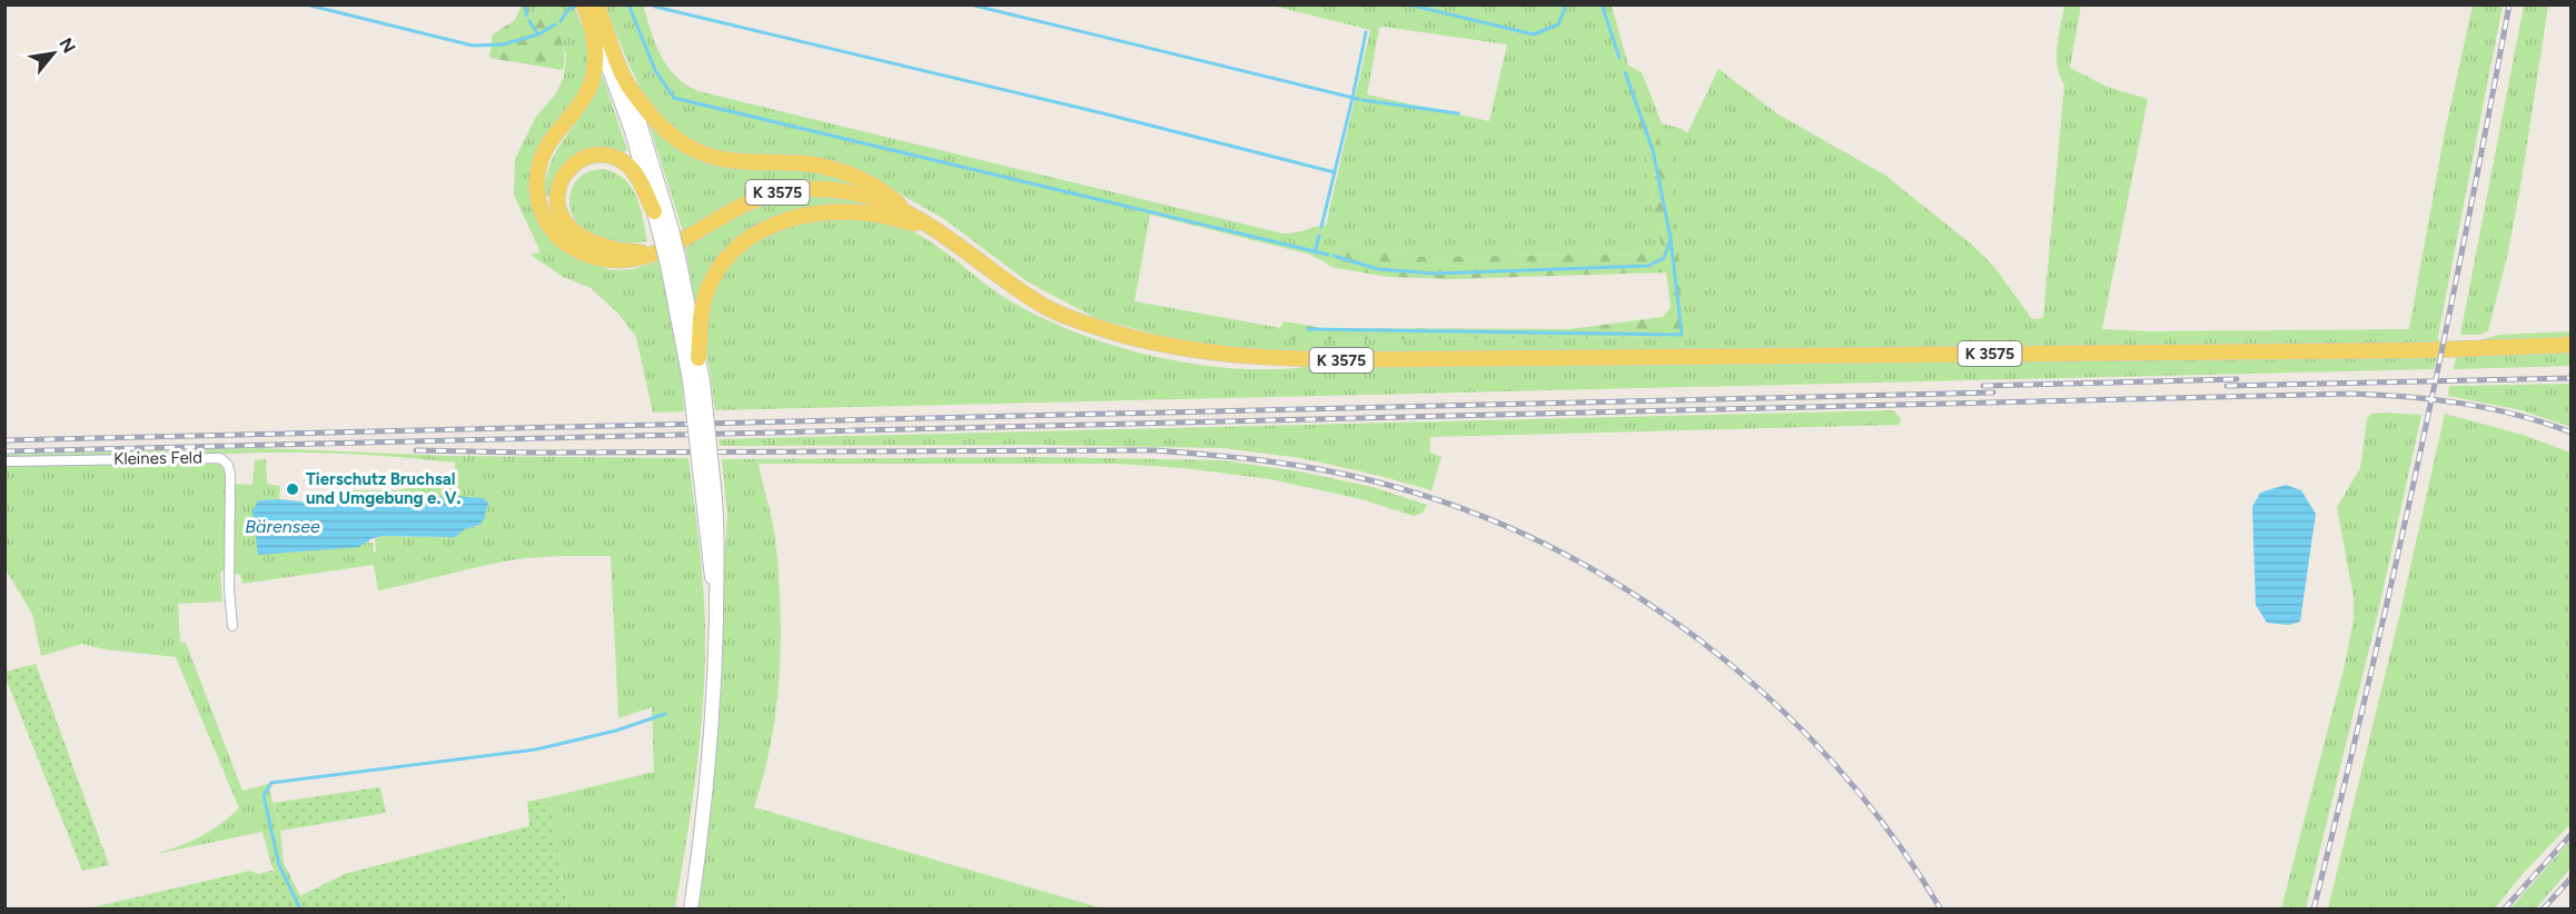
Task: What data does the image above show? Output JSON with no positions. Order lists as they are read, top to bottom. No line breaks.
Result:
{"streets":{"main road":["K 3575"],"street":["Kleines Feld"]},"water":["Bärensee"],"places":["Tierschutz Bruchsal und Umgebung e. V."],"north":"top right"}
